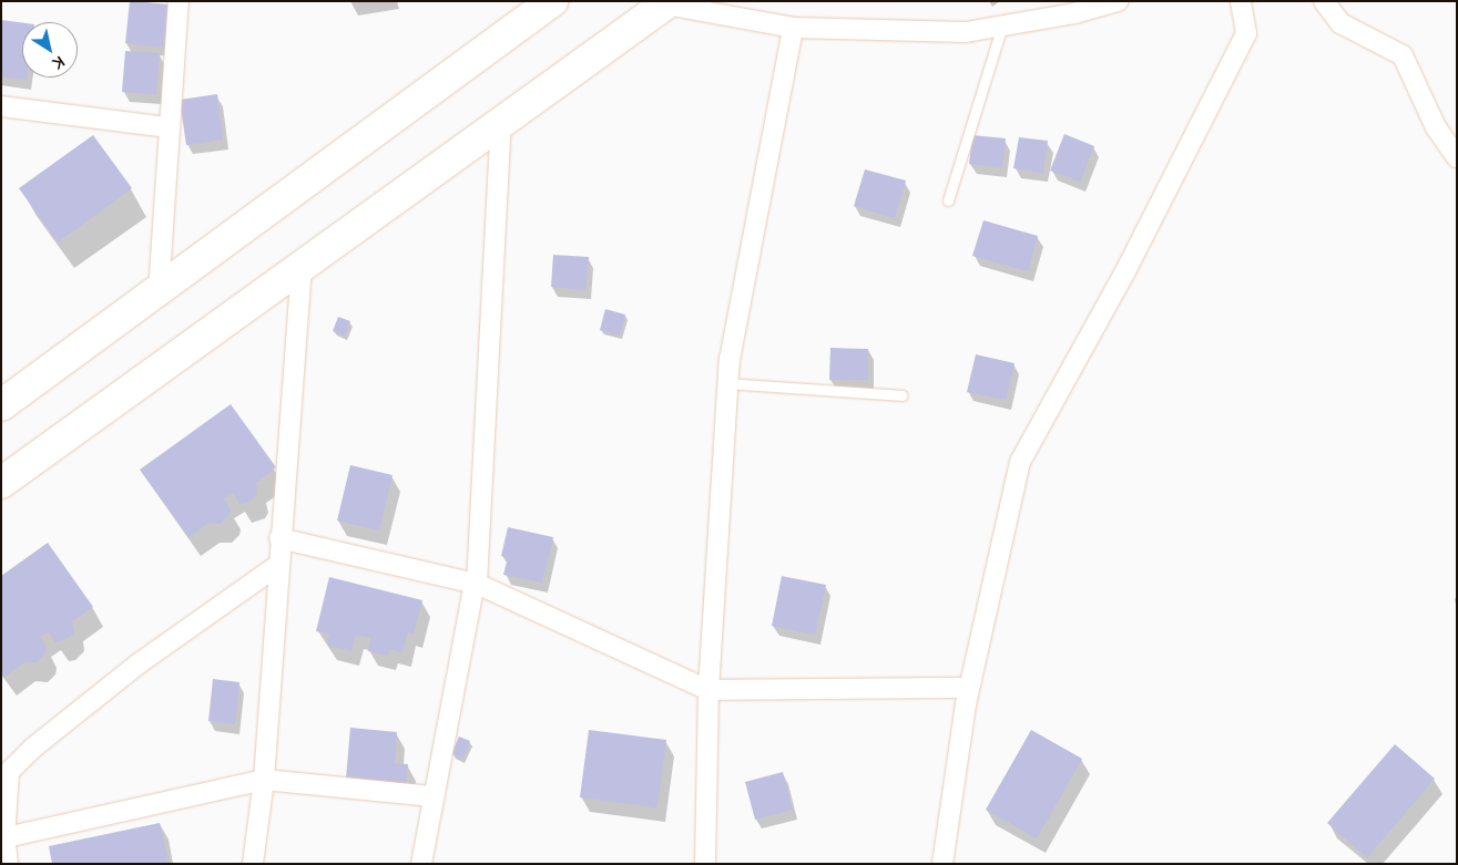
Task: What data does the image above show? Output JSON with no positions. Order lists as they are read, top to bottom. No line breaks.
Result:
{"north":"bottom right"}
